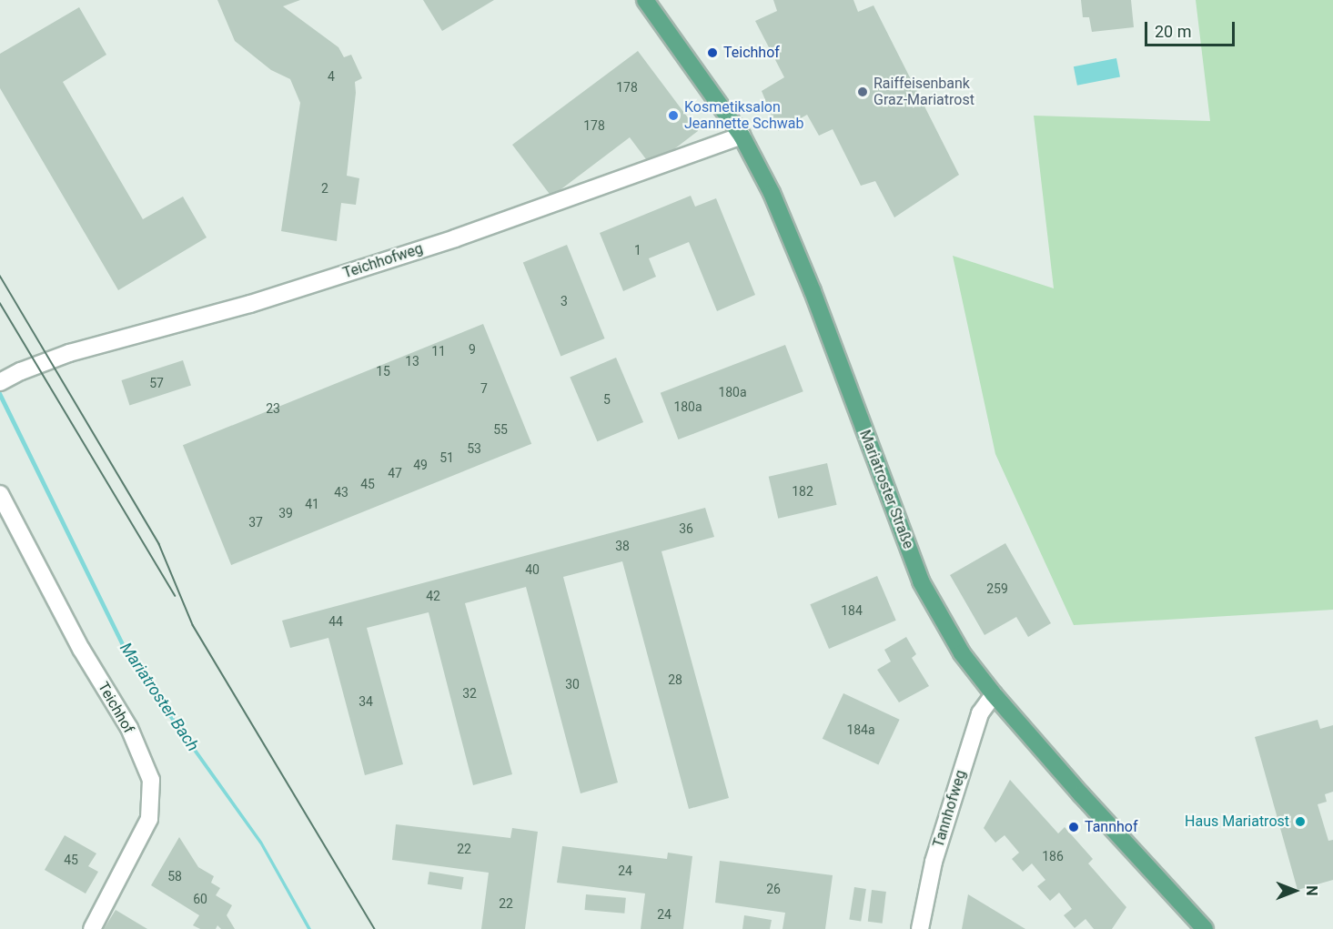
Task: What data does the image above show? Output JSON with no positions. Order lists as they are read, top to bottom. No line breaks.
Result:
{"streets":{"main road":["Mariatroster Straße"],"street":["Teichhofweg","Teichhof","Tannhofweg"]},"crossings":[["Teichhofweg","Mariatroster Straße"],["Mariatroster Straße","Tannhofweg"]],"water":["Mariatroster Bach"],"places":["Teichhof","Raiffeisenbank Graz-Mariatrost","Kosmetiksalon Jeannette Schwab","Haus Mariatrost","Tannhof"],"house_numbers":["4","178","178","2","1","3","9","11","13","15","57","7","180a","5","180a","23","55","53","51","49","47","45","182","43","41","39","37","36","38","40","259","42","184","44","28","30","32","34","184a","22","186","45","24","58","26","60","22","24"],"scale_bar":"20 m","north":"right"}
